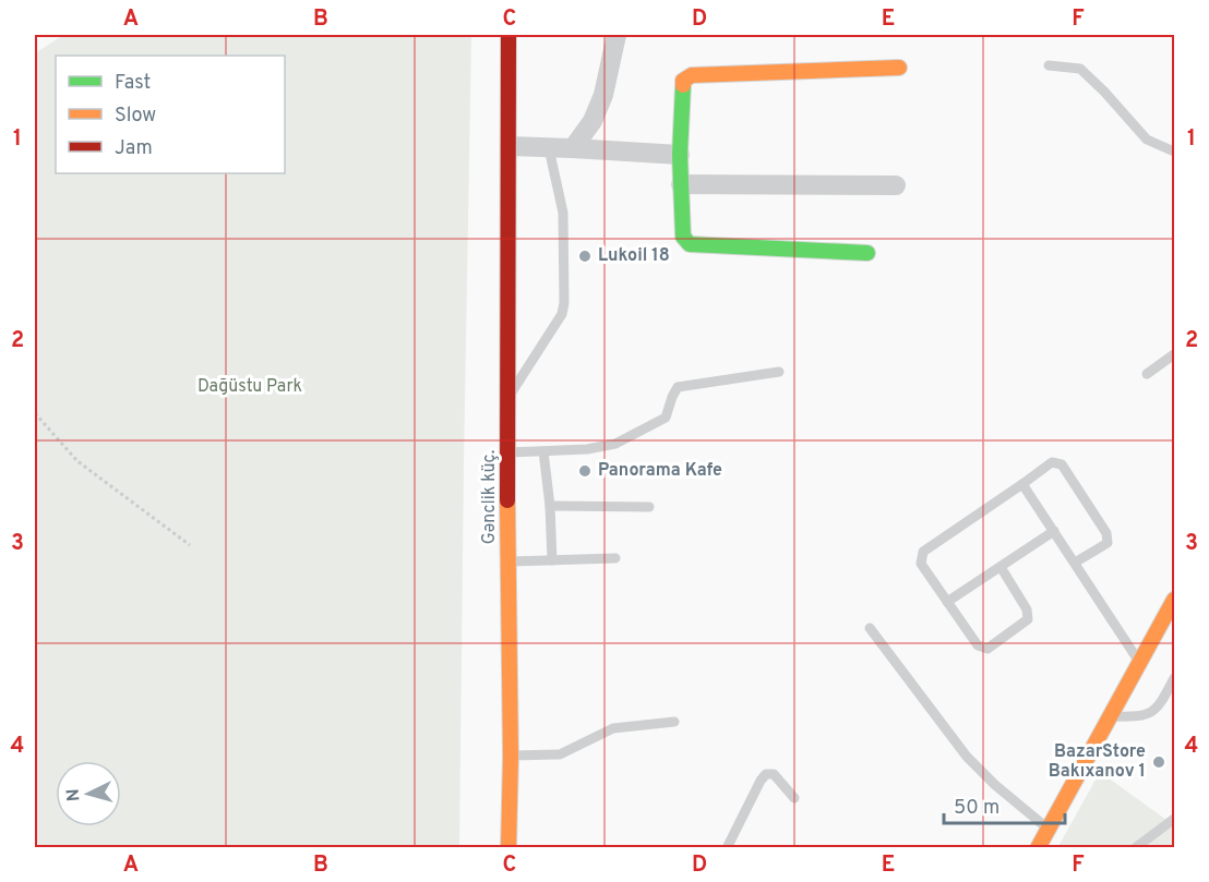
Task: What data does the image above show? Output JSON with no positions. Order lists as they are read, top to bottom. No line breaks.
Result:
{"streets":{"street":["Gənclik küç."]},"parks":["Dağüstu Park"],"places":["Lukoil 18","Panorama Kafe","BazarStore Bakıxanov 1"],"legend":["Fast","Slow","Jam"],"scale_bar":"50 m","north":"left","grid":{"columns":["A","B","C","D","E","F"],"rows":["1","2","3","4"]}}
